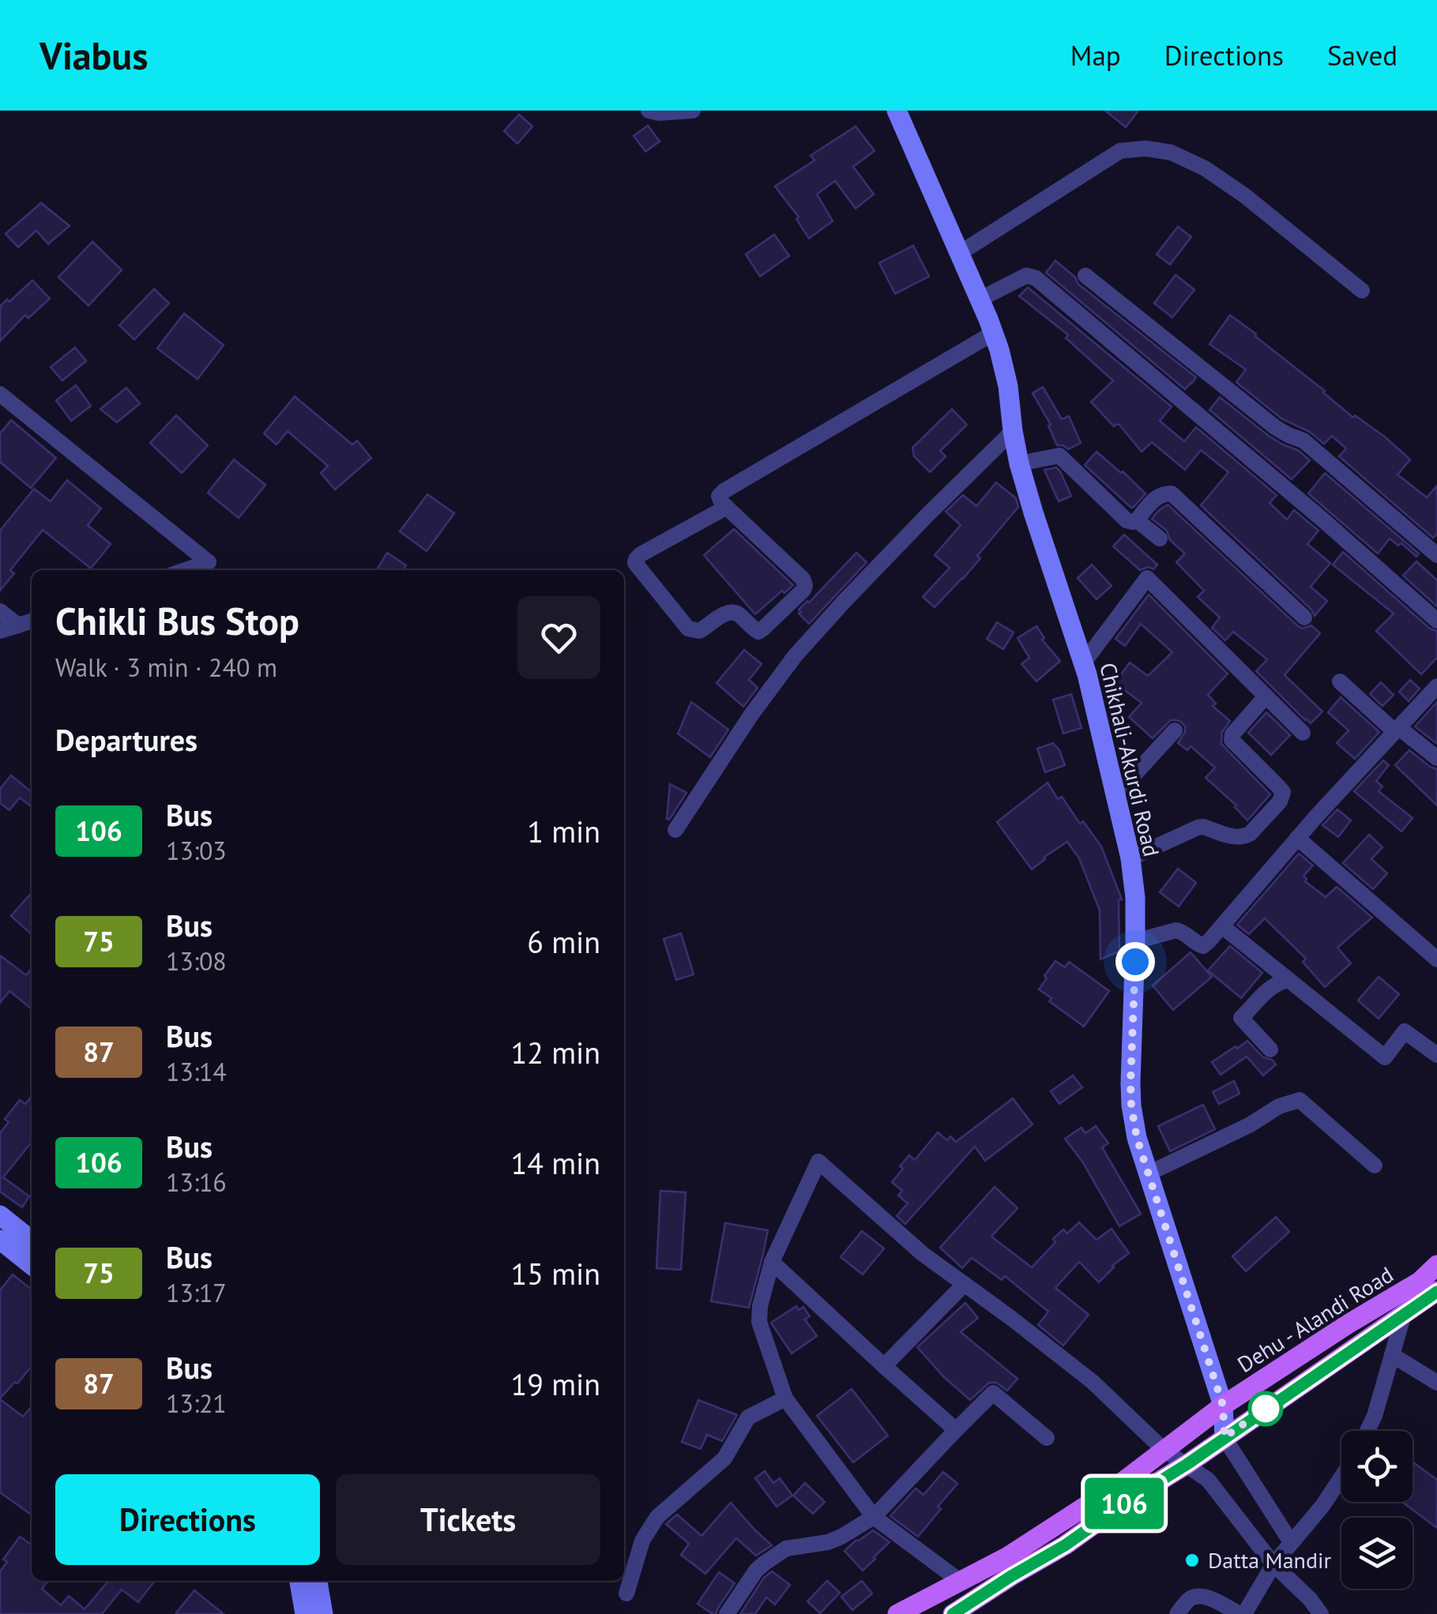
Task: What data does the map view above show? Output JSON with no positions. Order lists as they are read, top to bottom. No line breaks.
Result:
{"streets":{"main road":["Chikhali-Akurdi Road","Dehu - Alandi Road"]},"crossings":[["Chikhali-Akurdi Road","Dehu - Alandi Road"]],"places":["Datta Mandir"],"lines":["bus line 106"],"page":{"header":"Viabus","nav":["Map","Directions","Saved"],"on_map":"106","heading":[["Chikli Bus Stop","Walk · 3 min · 240 m"],"Departures"],"list":[{"mark":"106","name":"Bus","note":"13:03","value":"1 min"},{"mark":"75","name":"Bus","note":"13:08","value":"6 min"},{"mark":"87","name":"Bus","note":"13:14","value":"12 min"},{"mark":"106","name":"Bus","note":"13:16","value":"14 min"},{"mark":"75","name":"Bus","note":"13:17","value":"15 min"},{"mark":"87","name":"Bus","note":"13:21","value":"19 min"}],"buttons":["Directions","Tickets"]}}
